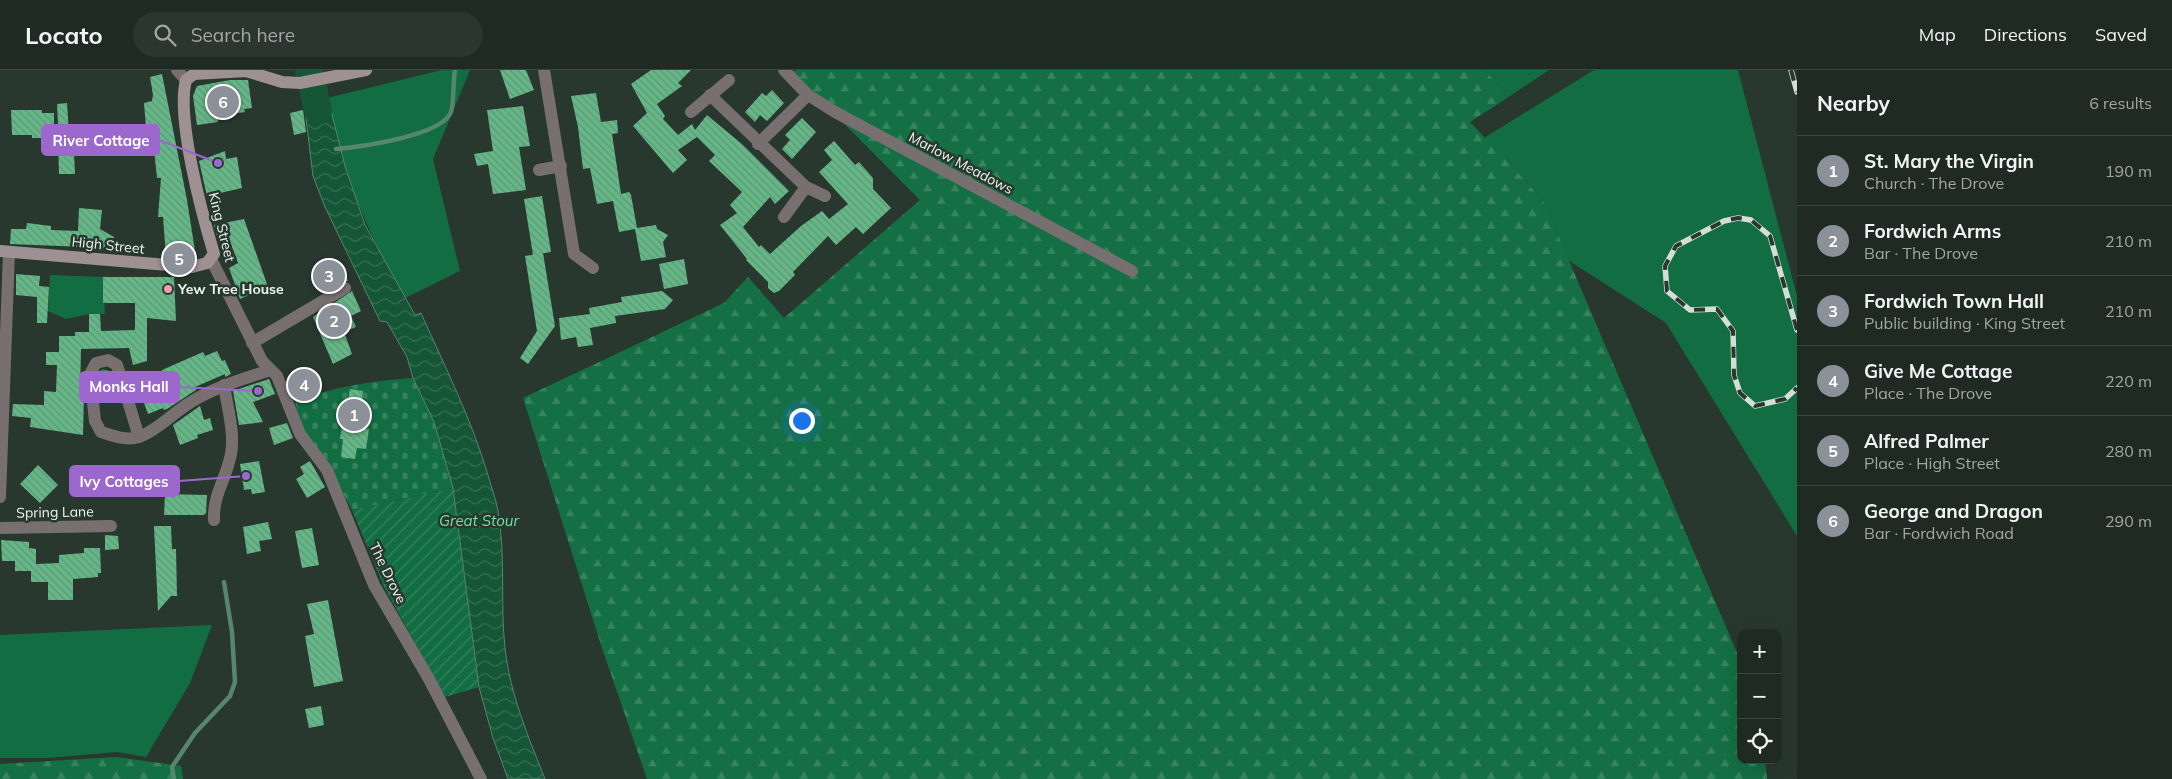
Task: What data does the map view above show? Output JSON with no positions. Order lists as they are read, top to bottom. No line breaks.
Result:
{"streets":{"street":["Marlow Meadows","King Street","High Street","Spring Lane","The Drove"]},"crossings":[["King Street","High Street"],["King Street","The Drove"],["High Street","Spring Lane"]],"water":["Great Stour"],"places":["River Cottage","Yew Tree House","Monks Hall","Ivy Cottages"],"page":{"header":"Locato","search":"Search here","nav":["Map","Directions","Saved"],"heading":["Nearby","6 results"],"pins":["6","5","3","2","4","1"],"list":[{"mark":"1","name":"St. Mary the Virgin","note":"Church · The Drove","value":"190 m"},{"mark":"2","name":"Fordwich Arms","note":"Bar · The Drove","value":"210 m"},{"mark":"3","name":"Fordwich Town Hall","note":"Public building · King Street","value":"210 m"},{"mark":"4","name":"Give Me Cottage","note":"Place · The Drove","value":"220 m"},{"mark":"5","name":"Alfred Palmer","note":"Place · High Street","value":"280 m"},{"mark":"6","name":"George and Dragon","note":"Bar · Fordwich Road","value":"290 m"}],"map_buttons":["+","−"]}}
